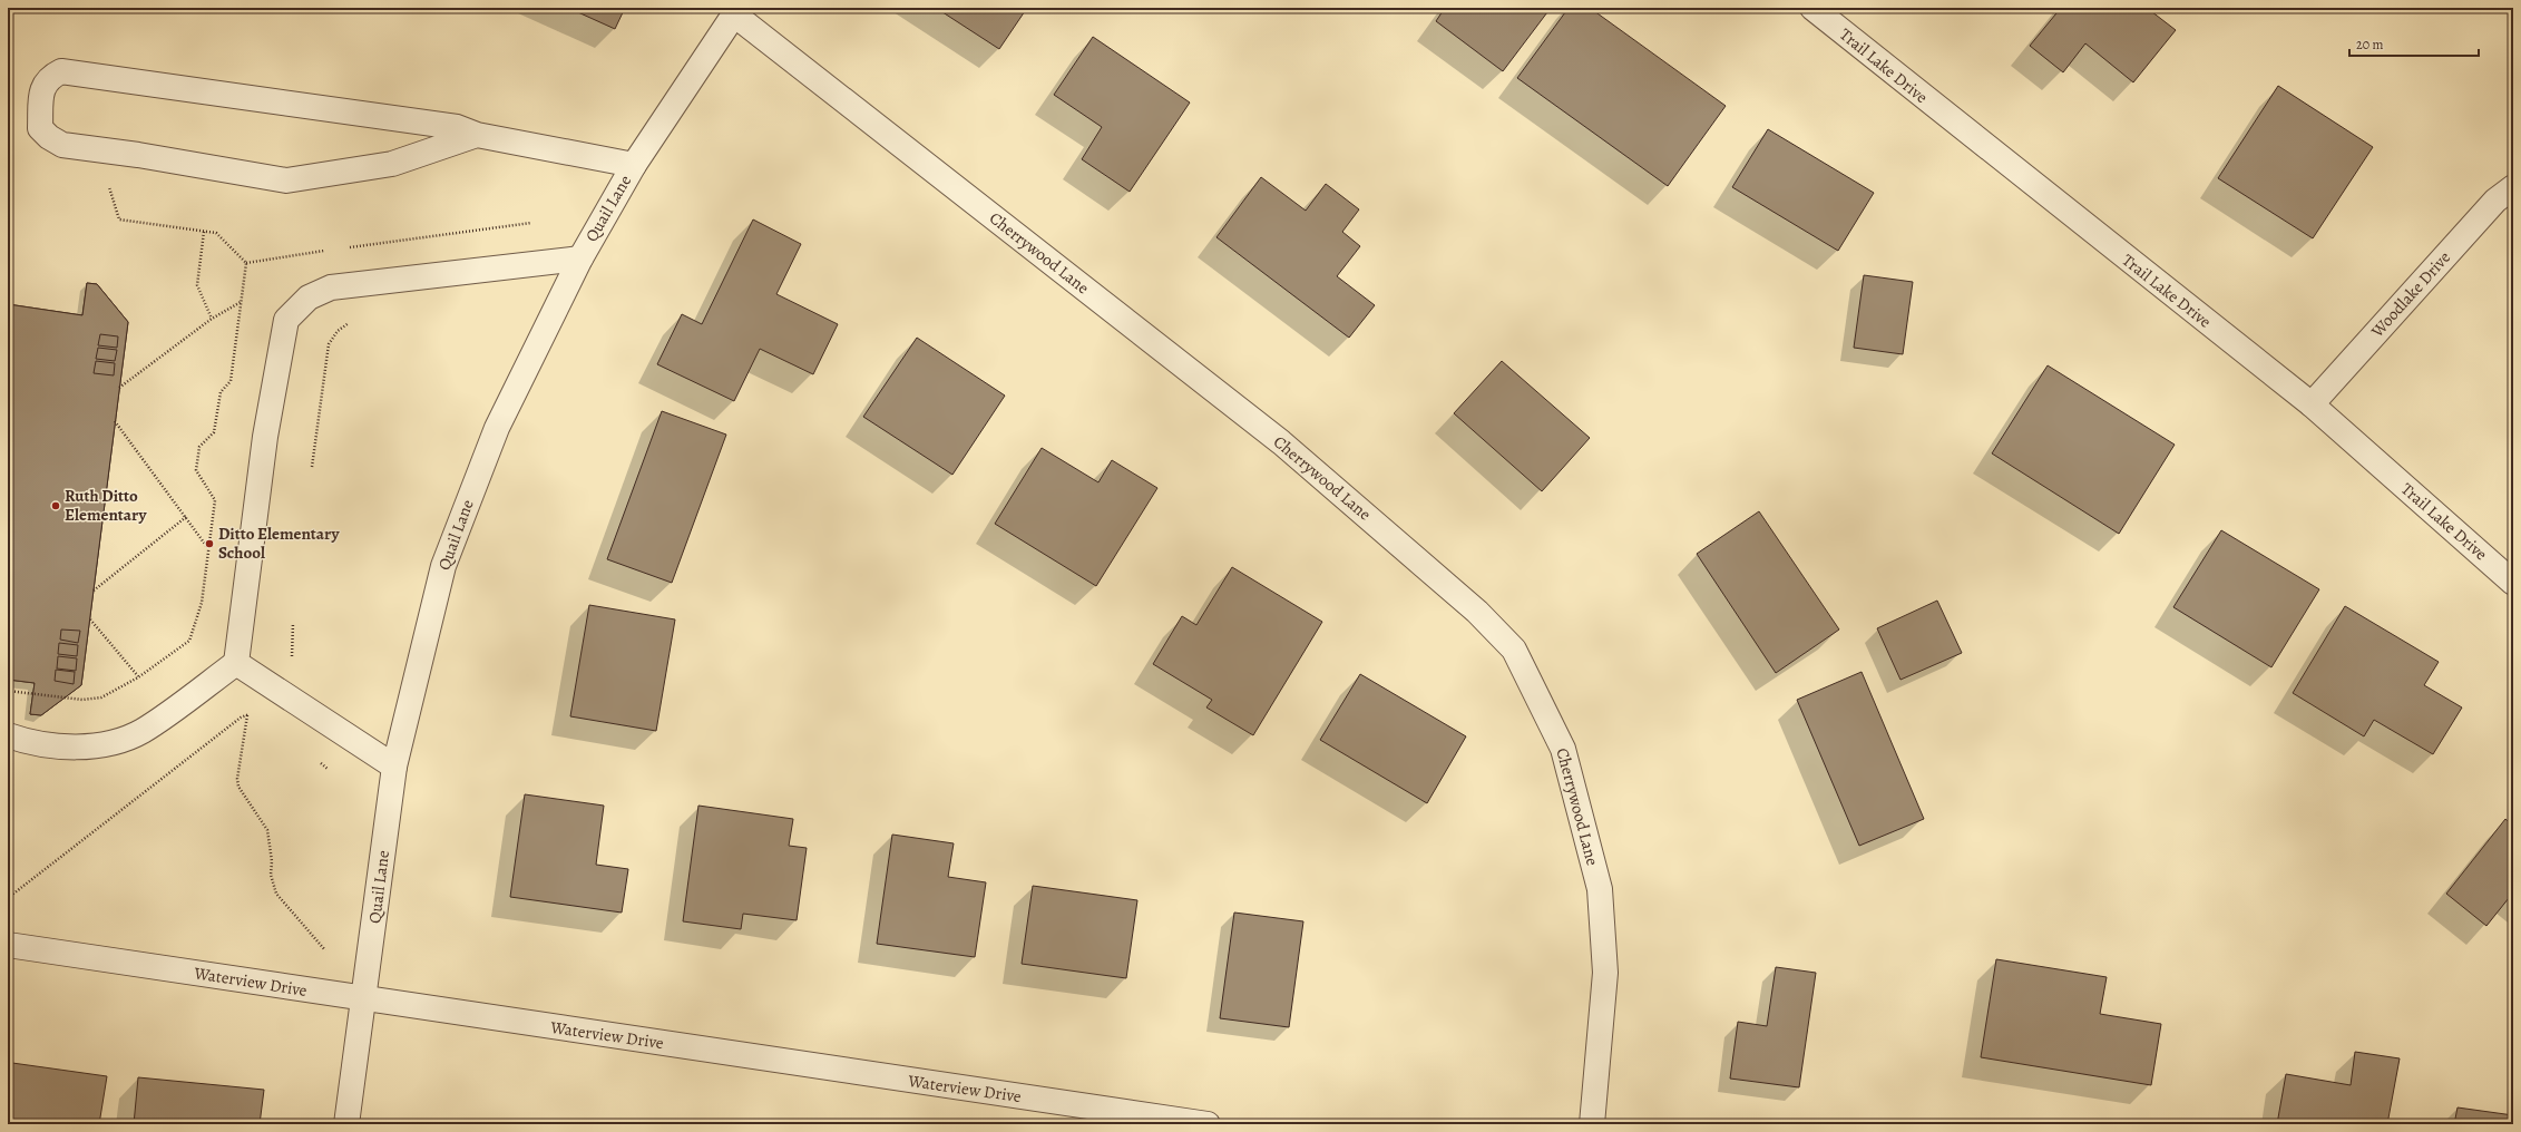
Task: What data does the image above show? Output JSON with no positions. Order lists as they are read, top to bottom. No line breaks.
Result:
{"streets":{"street":["Trail Lake Drive","Quail Lane","Cherrywood Lane","Woodlake Drive","Waterview Drive"]},"crossings":[["Trail Lake Drive","Woodlake Drive"],["Quail Lane","Cherrywood Lane"],["Quail Lane","Waterview Drive"]],"places":["Ruth Ditto Elementary","Ditto Elementary School"],"scale_bar":"20 m"}
